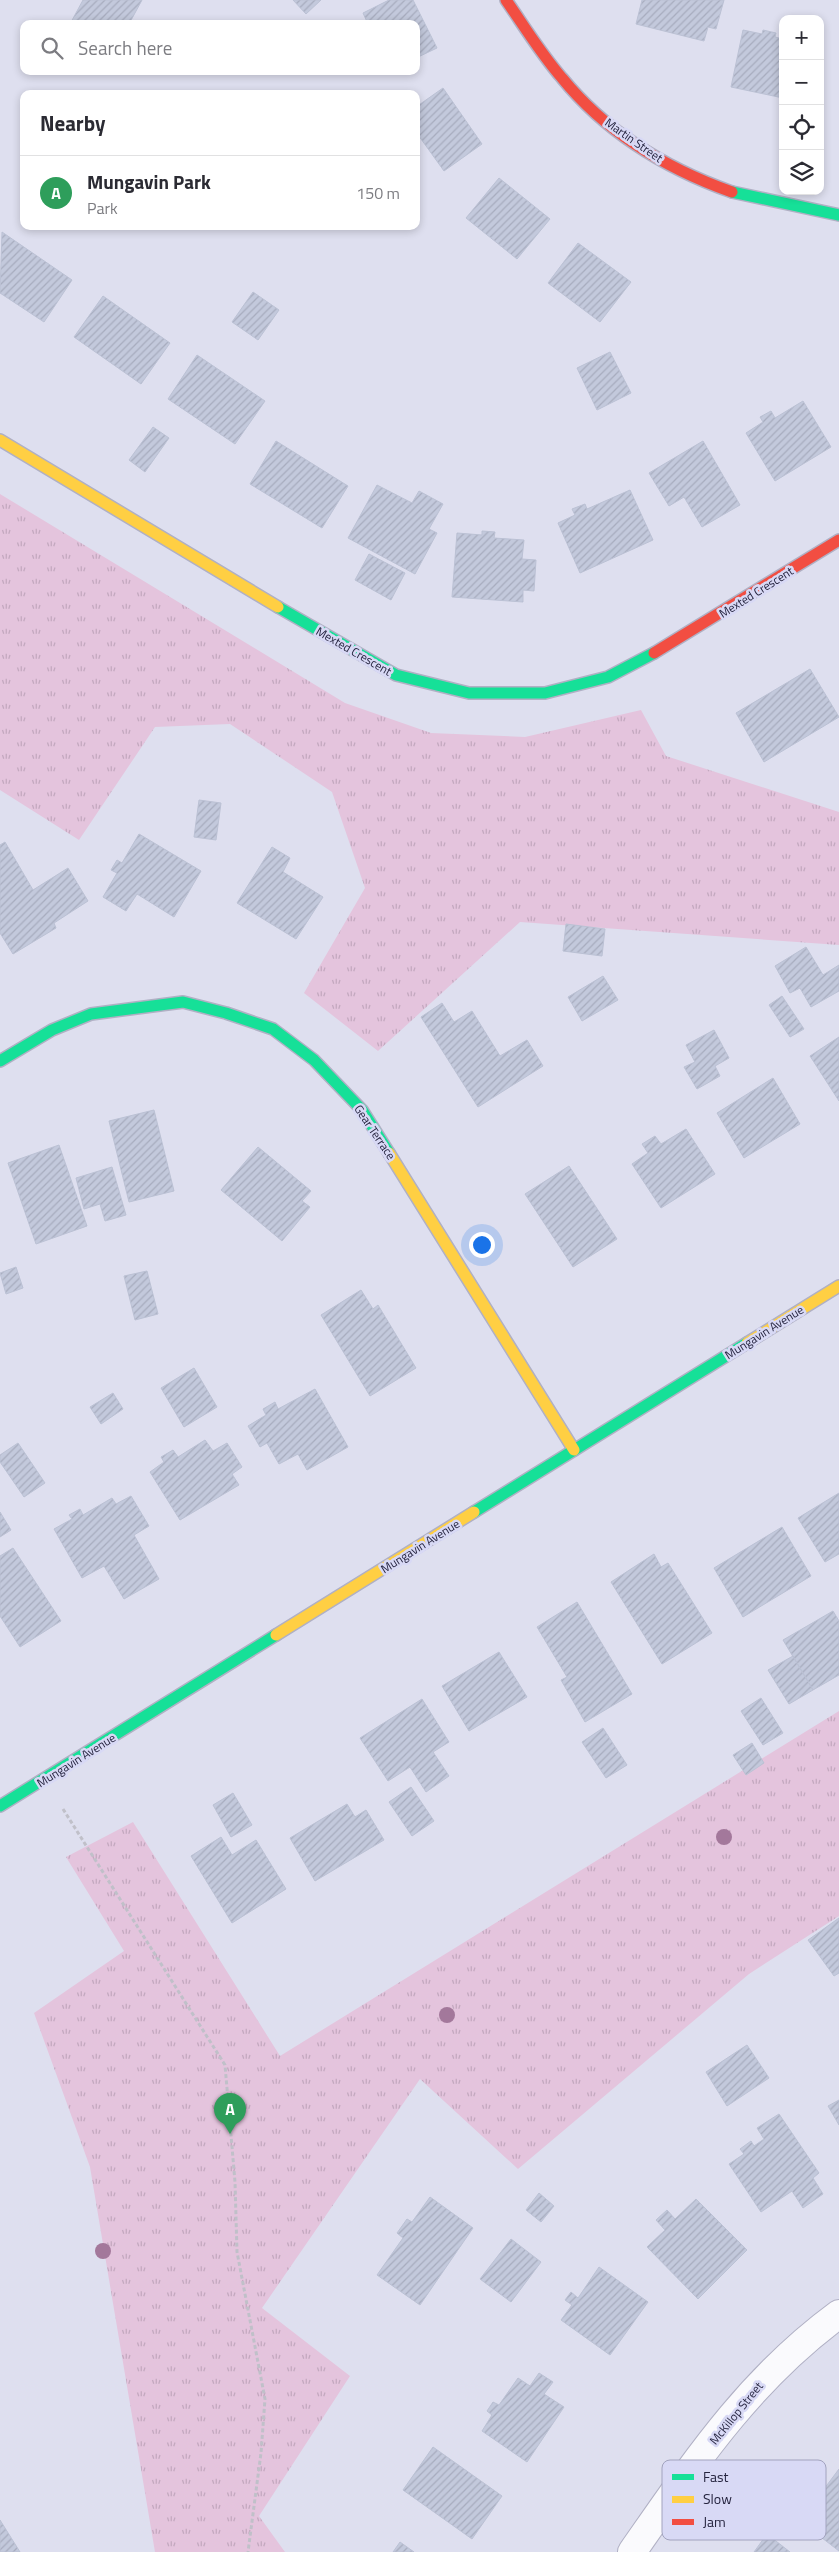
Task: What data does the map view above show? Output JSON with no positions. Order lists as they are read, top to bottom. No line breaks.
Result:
{"streets":{"street":["Martin Street","Mexted Crescent","Gear Terrace","Mungavin Avenue","McKillop Street"]},"crossings":[["Gear Terrace","Mungavin Avenue"]],"legend":["Fast","Slow","Jam"],"page":{"map_buttons":["+","−"],"search":"Search here","heading":"Nearby","list":[{"mark":"A","name":"Mungavin Park","note":"Park","value":"150 m"}],"pins":"A"}}
